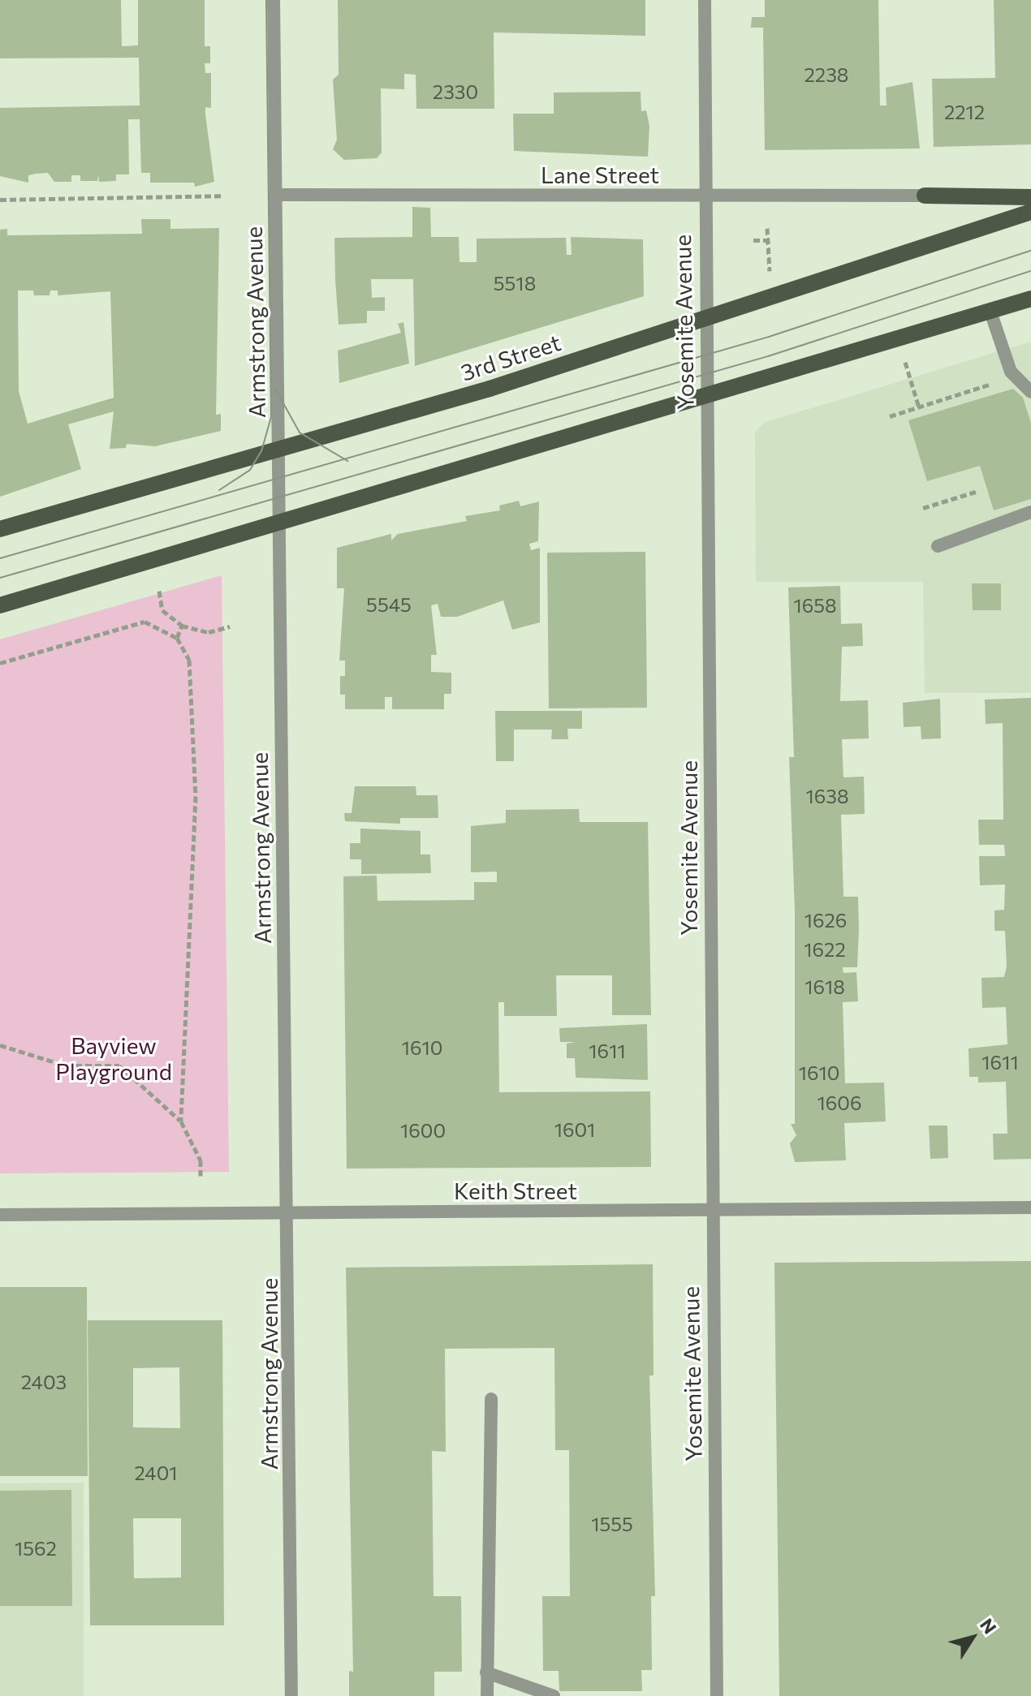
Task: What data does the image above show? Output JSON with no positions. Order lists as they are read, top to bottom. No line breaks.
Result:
{"streets":{"main road":["3rd Street"],"street":["Lane Street","Armstrong Avenue","Yosemite Avenue","Keith Street"]},"crossings":[["Lane Street","Armstrong Avenue"],["Lane Street","Yosemite Avenue"],["Armstrong Avenue","3rd Street"],["Armstrong Avenue","Keith Street"],["Yosemite Avenue","3rd Street"],["Yosemite Avenue","Keith Street"]],"parks":["Bayview Playground"],"house_numbers":["2238","2330","2212","5518","5545","1658","1638","1626","1622","1618","1610","1611","1611","1610","1606","1601","1600","2403","2401","1555","1562"],"north":"top right"}
